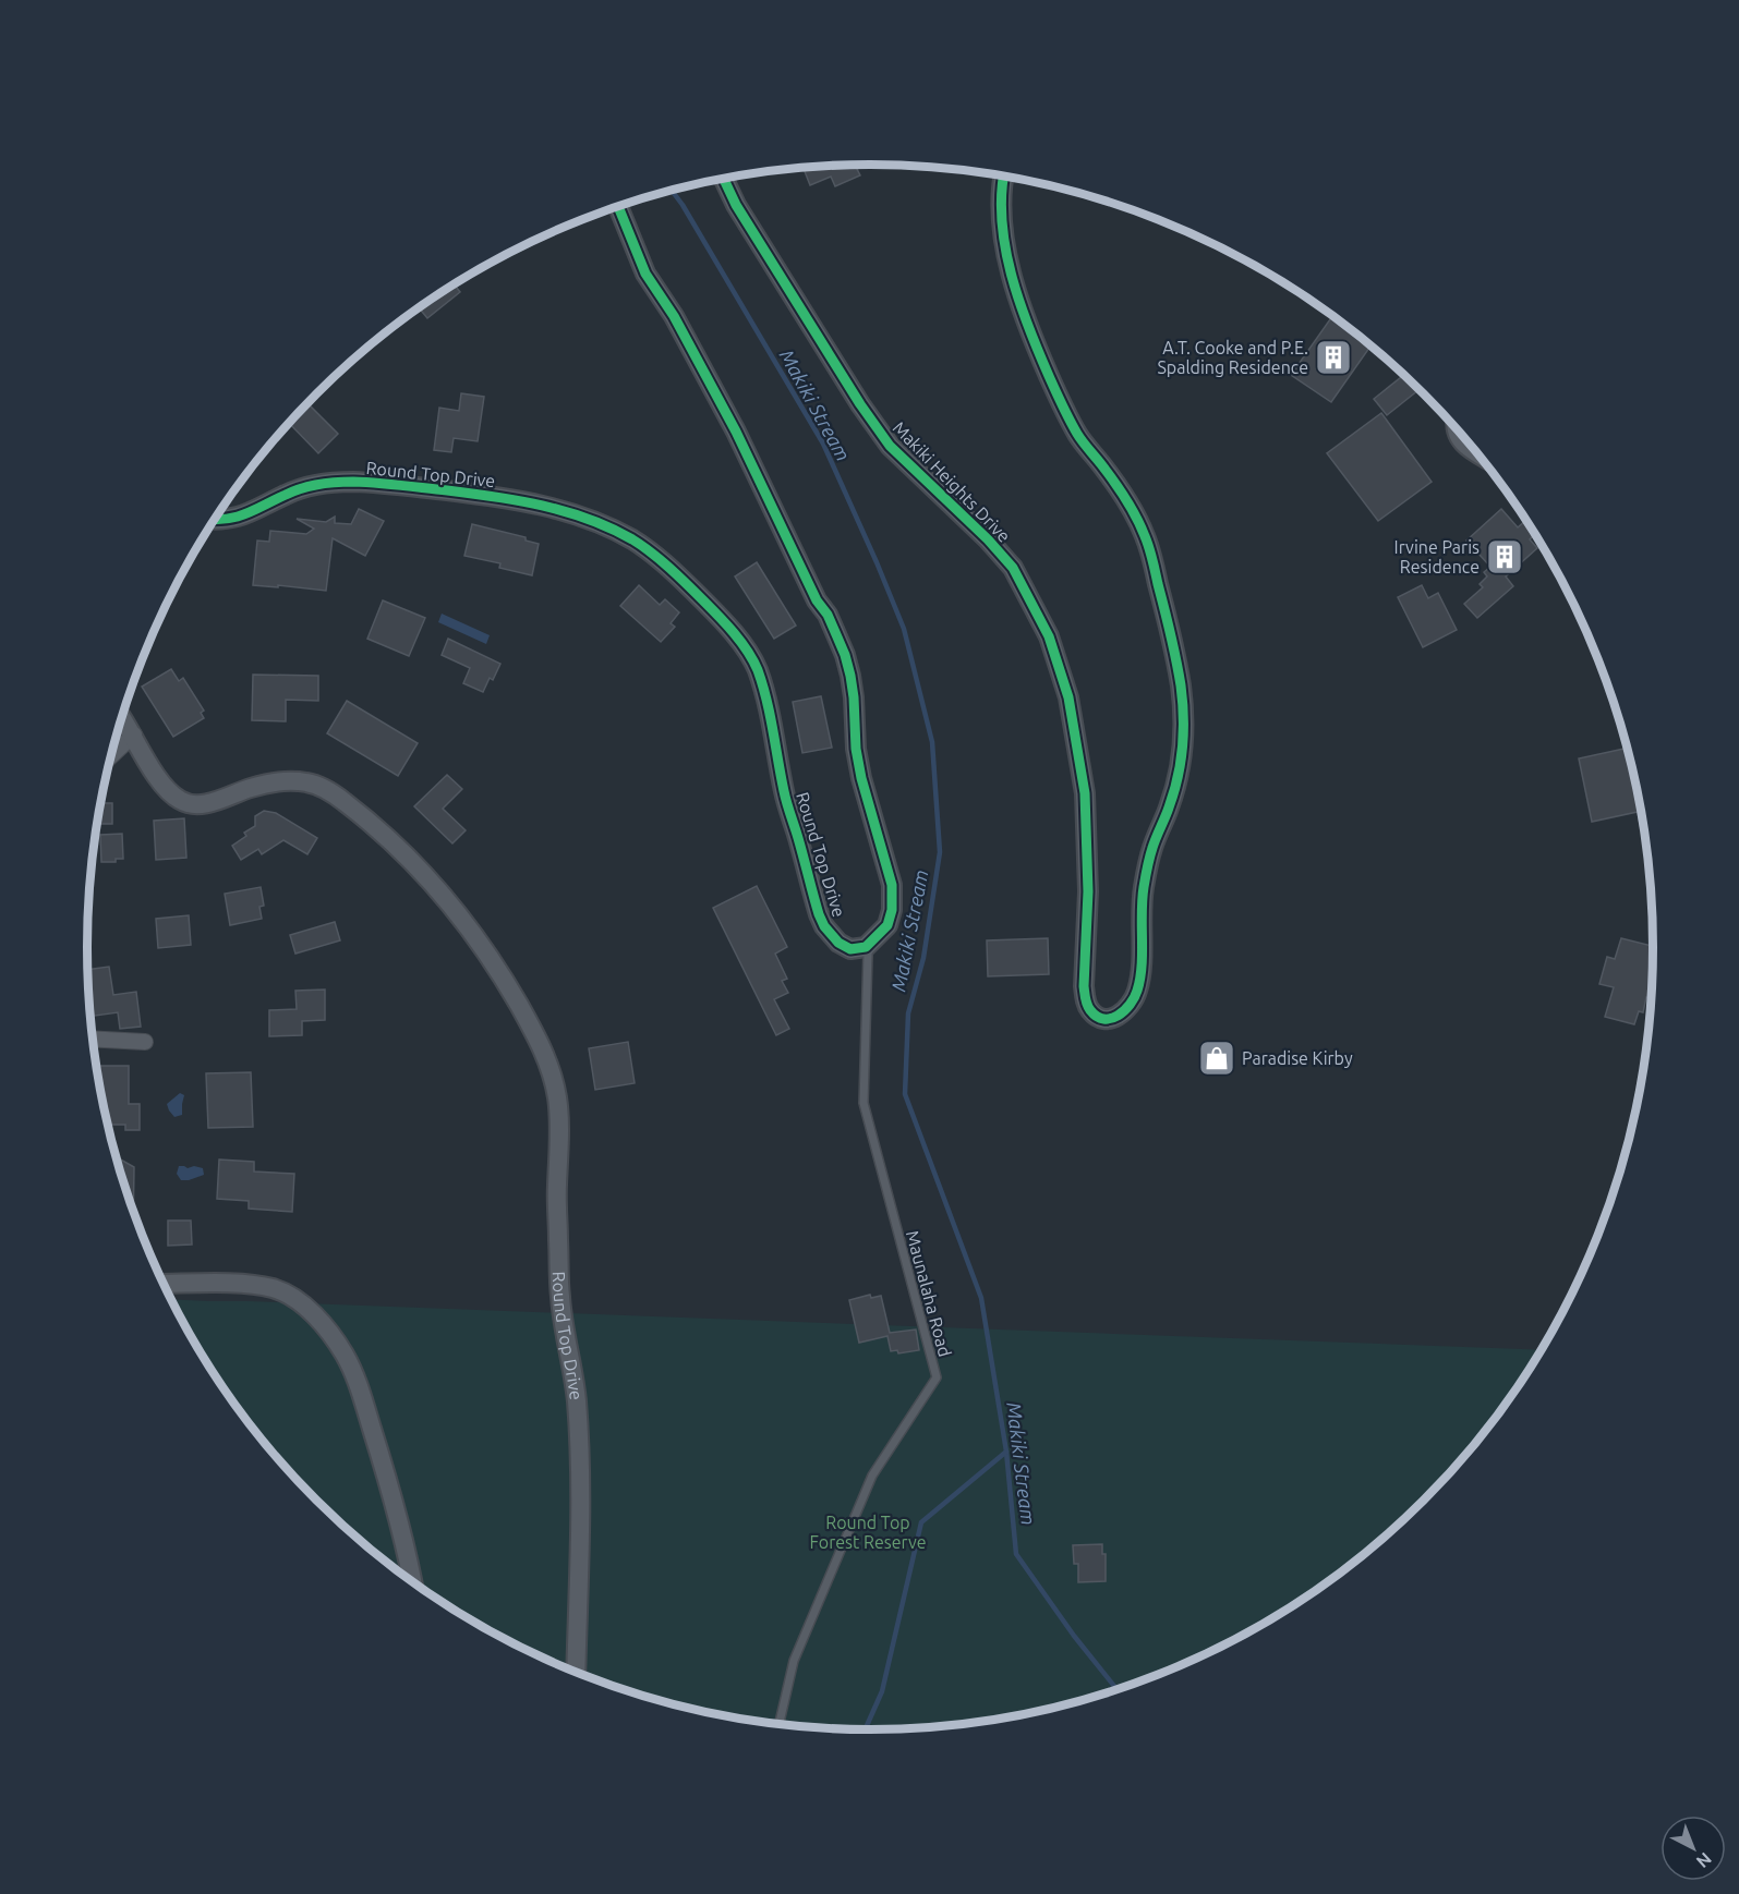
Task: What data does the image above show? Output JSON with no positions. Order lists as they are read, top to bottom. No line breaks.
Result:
{"streets":{"street":["Round Top Drive","Makiki Heights Drive"],"lane":["Maunalaha Road"]},"crossings":[["Round Top Drive","Maunalaha Road"]],"water":["Makiki Stream"],"parks":["Round Top Forest Reserve"],"places":{"building":["A.T. Cooke and P.E. Spalding Residence","Irvine Paris Residence"],"shop":["Paradise Kirby"]},"north":"bottom right"}
